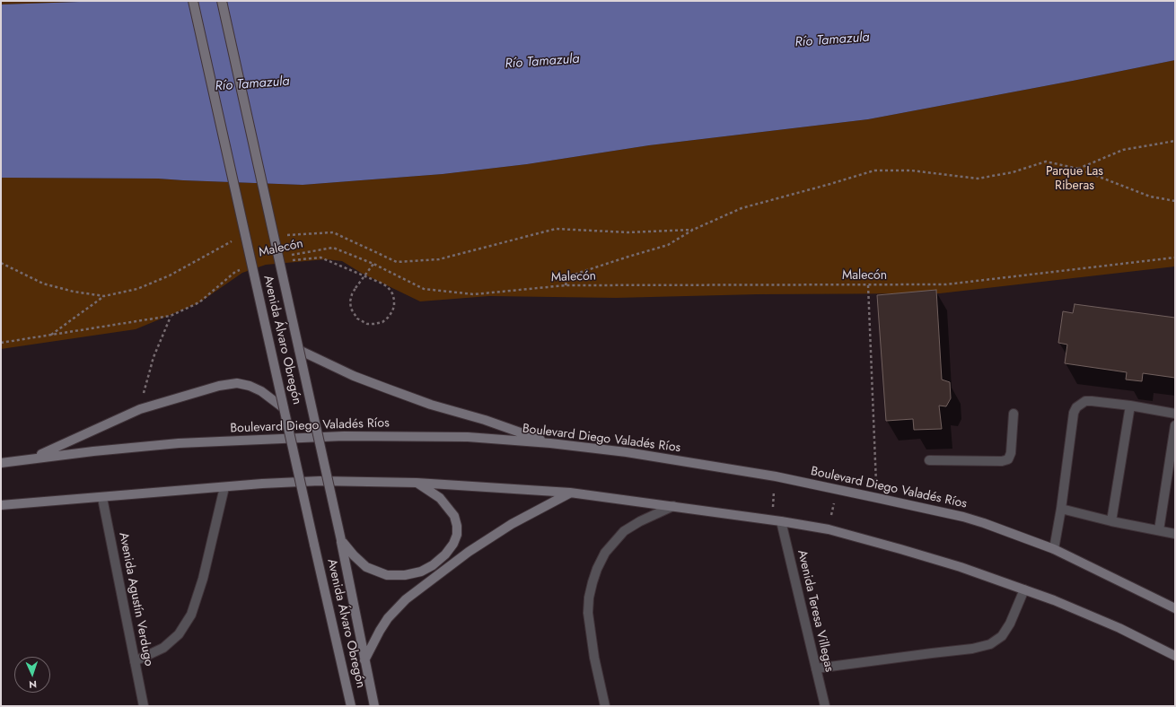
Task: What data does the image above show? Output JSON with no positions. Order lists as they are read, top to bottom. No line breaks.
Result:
{"streets":{"main road":["Avenida Álvaro Obregón","Boulevard Diego Valadés Ríos"],"street":["Avenida Agustín Verdugo","Avenida Teresa Villegas"],"path":["Malecón"]},"water":["Río Tamazula"],"parks":["Parque Las Riberas"],"north":"bottom"}
